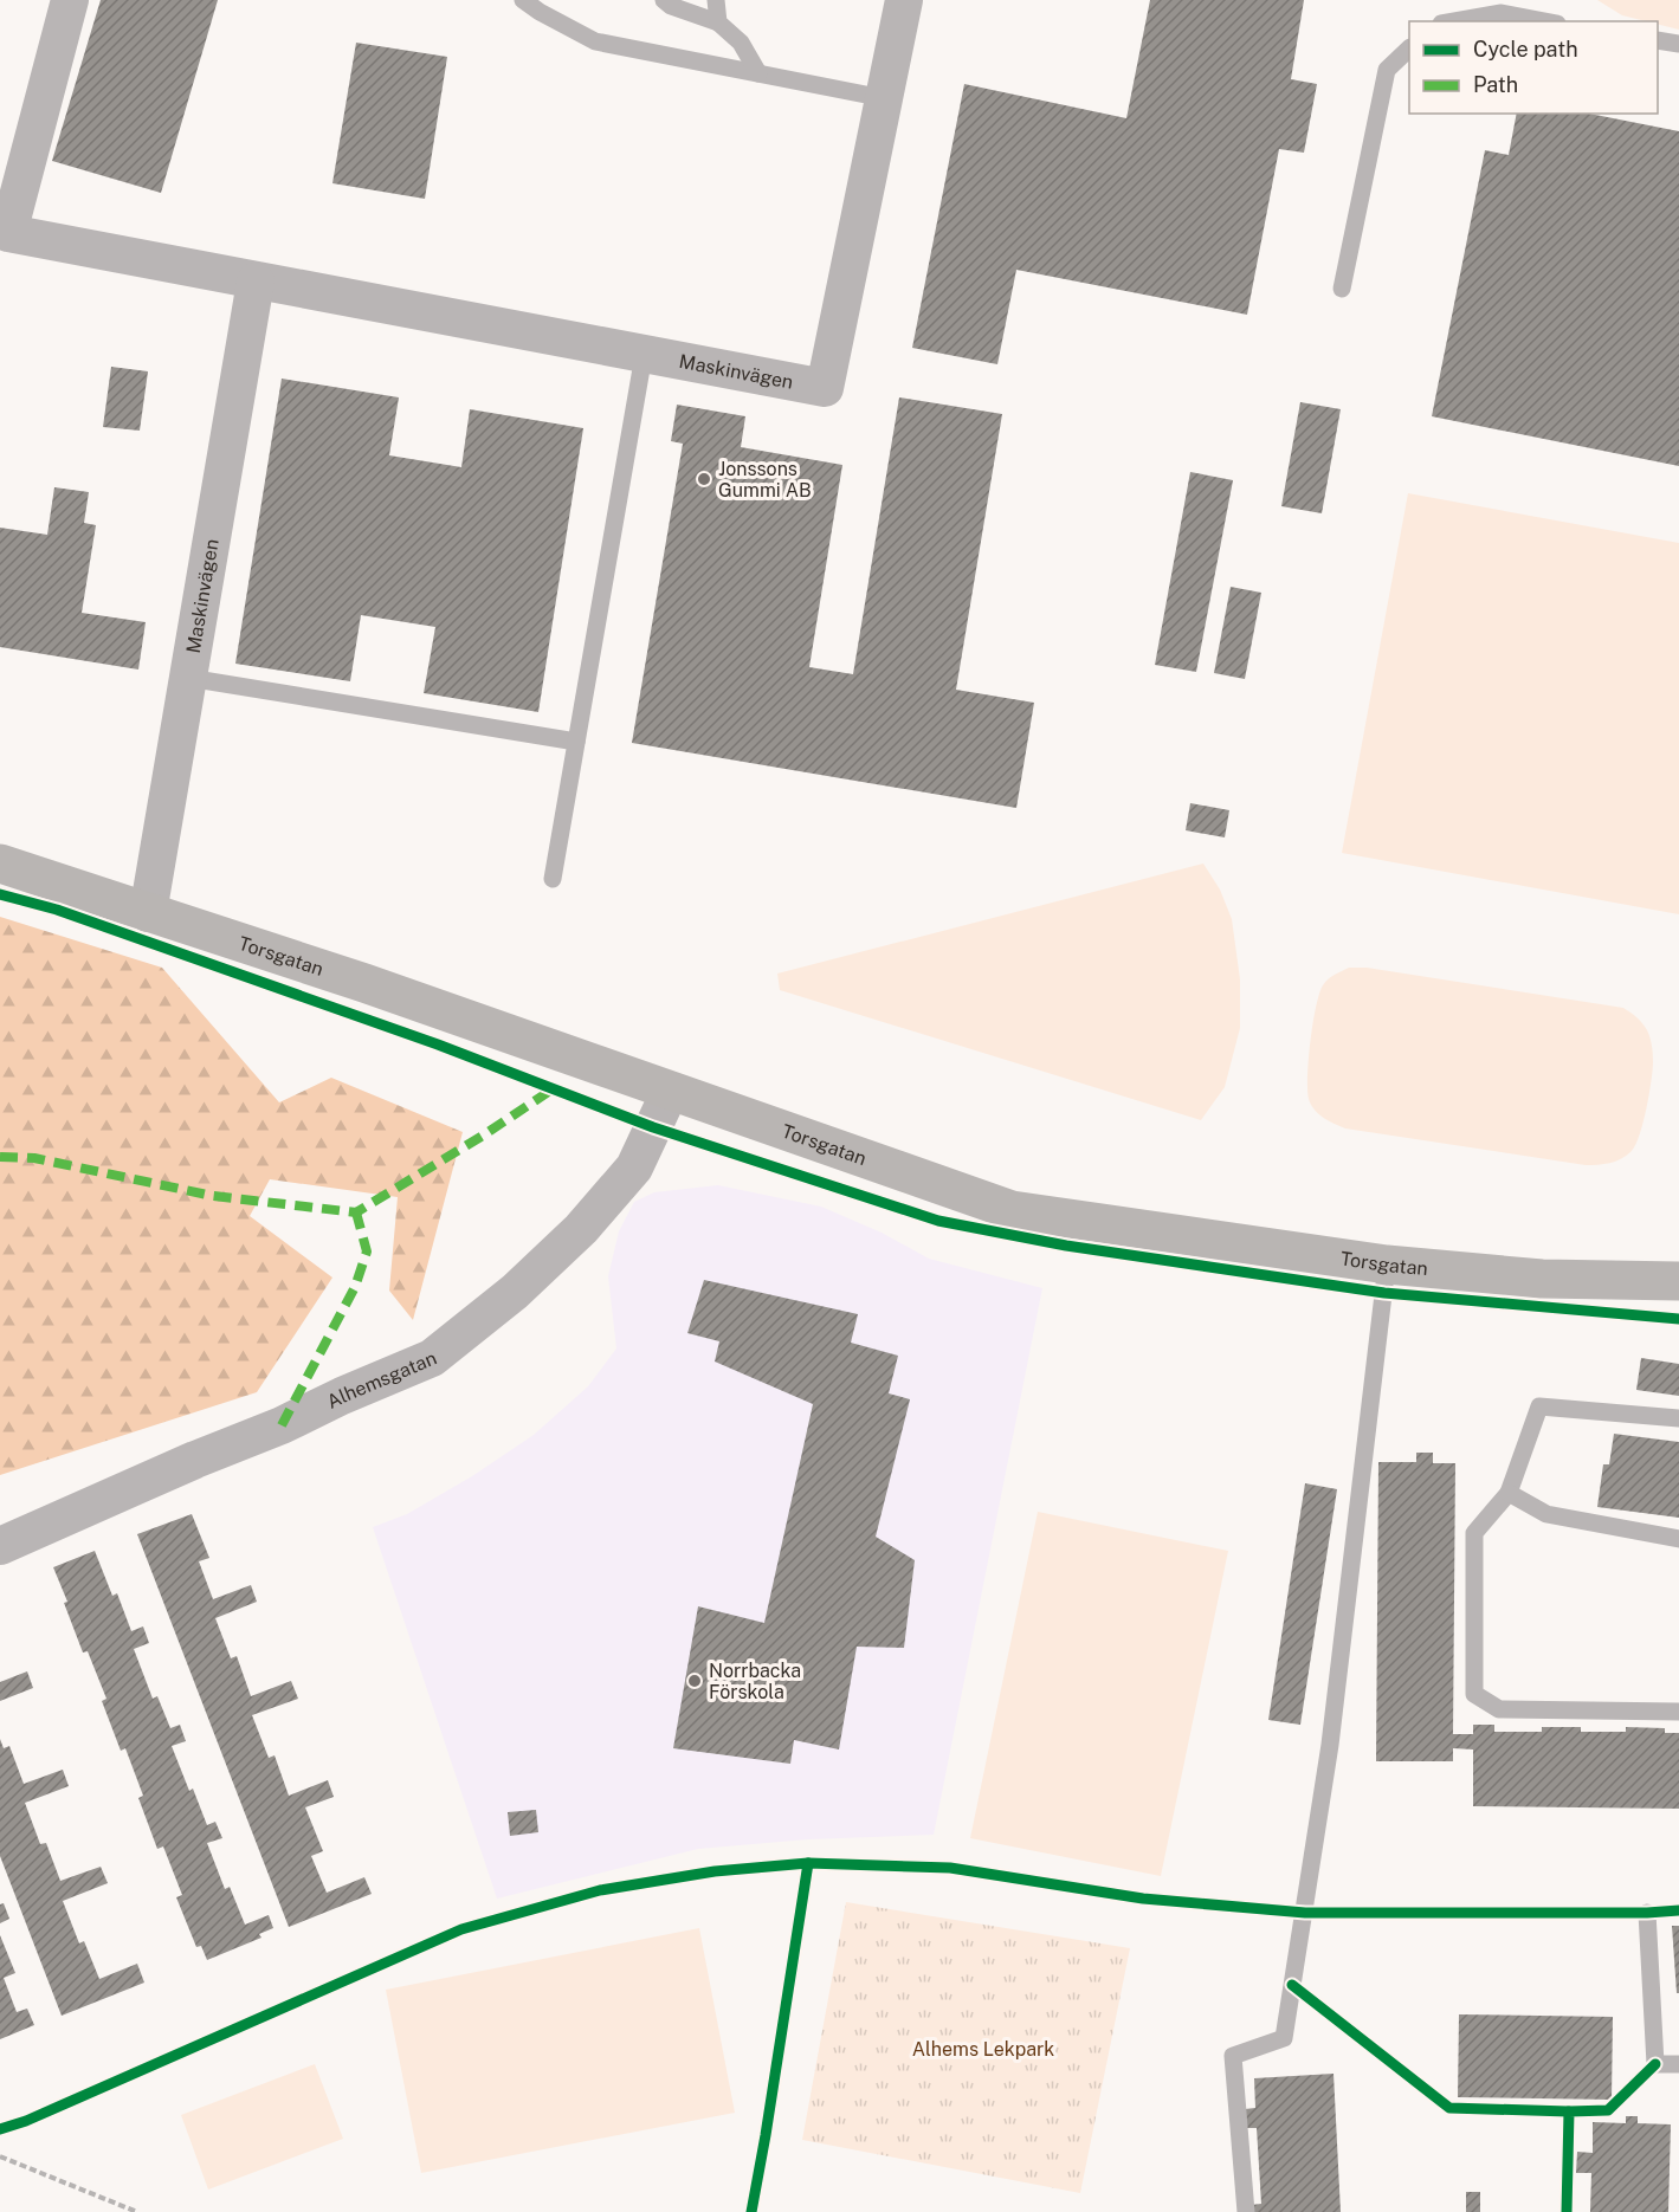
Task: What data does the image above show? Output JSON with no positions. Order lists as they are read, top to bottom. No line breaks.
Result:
{"streets":{"main road":["Torsgatan"],"street":["Maskinvägen","Alhemsgatan"]},"crossings":[["Maskinvägen","Torsgatan"],["Torsgatan","Alhemsgatan"]],"parks":["Alhems Lekpark"],"places":["Jonssons Gummi AB","Norrbacka Förskola"],"legend":["Cycle path","Path"]}
